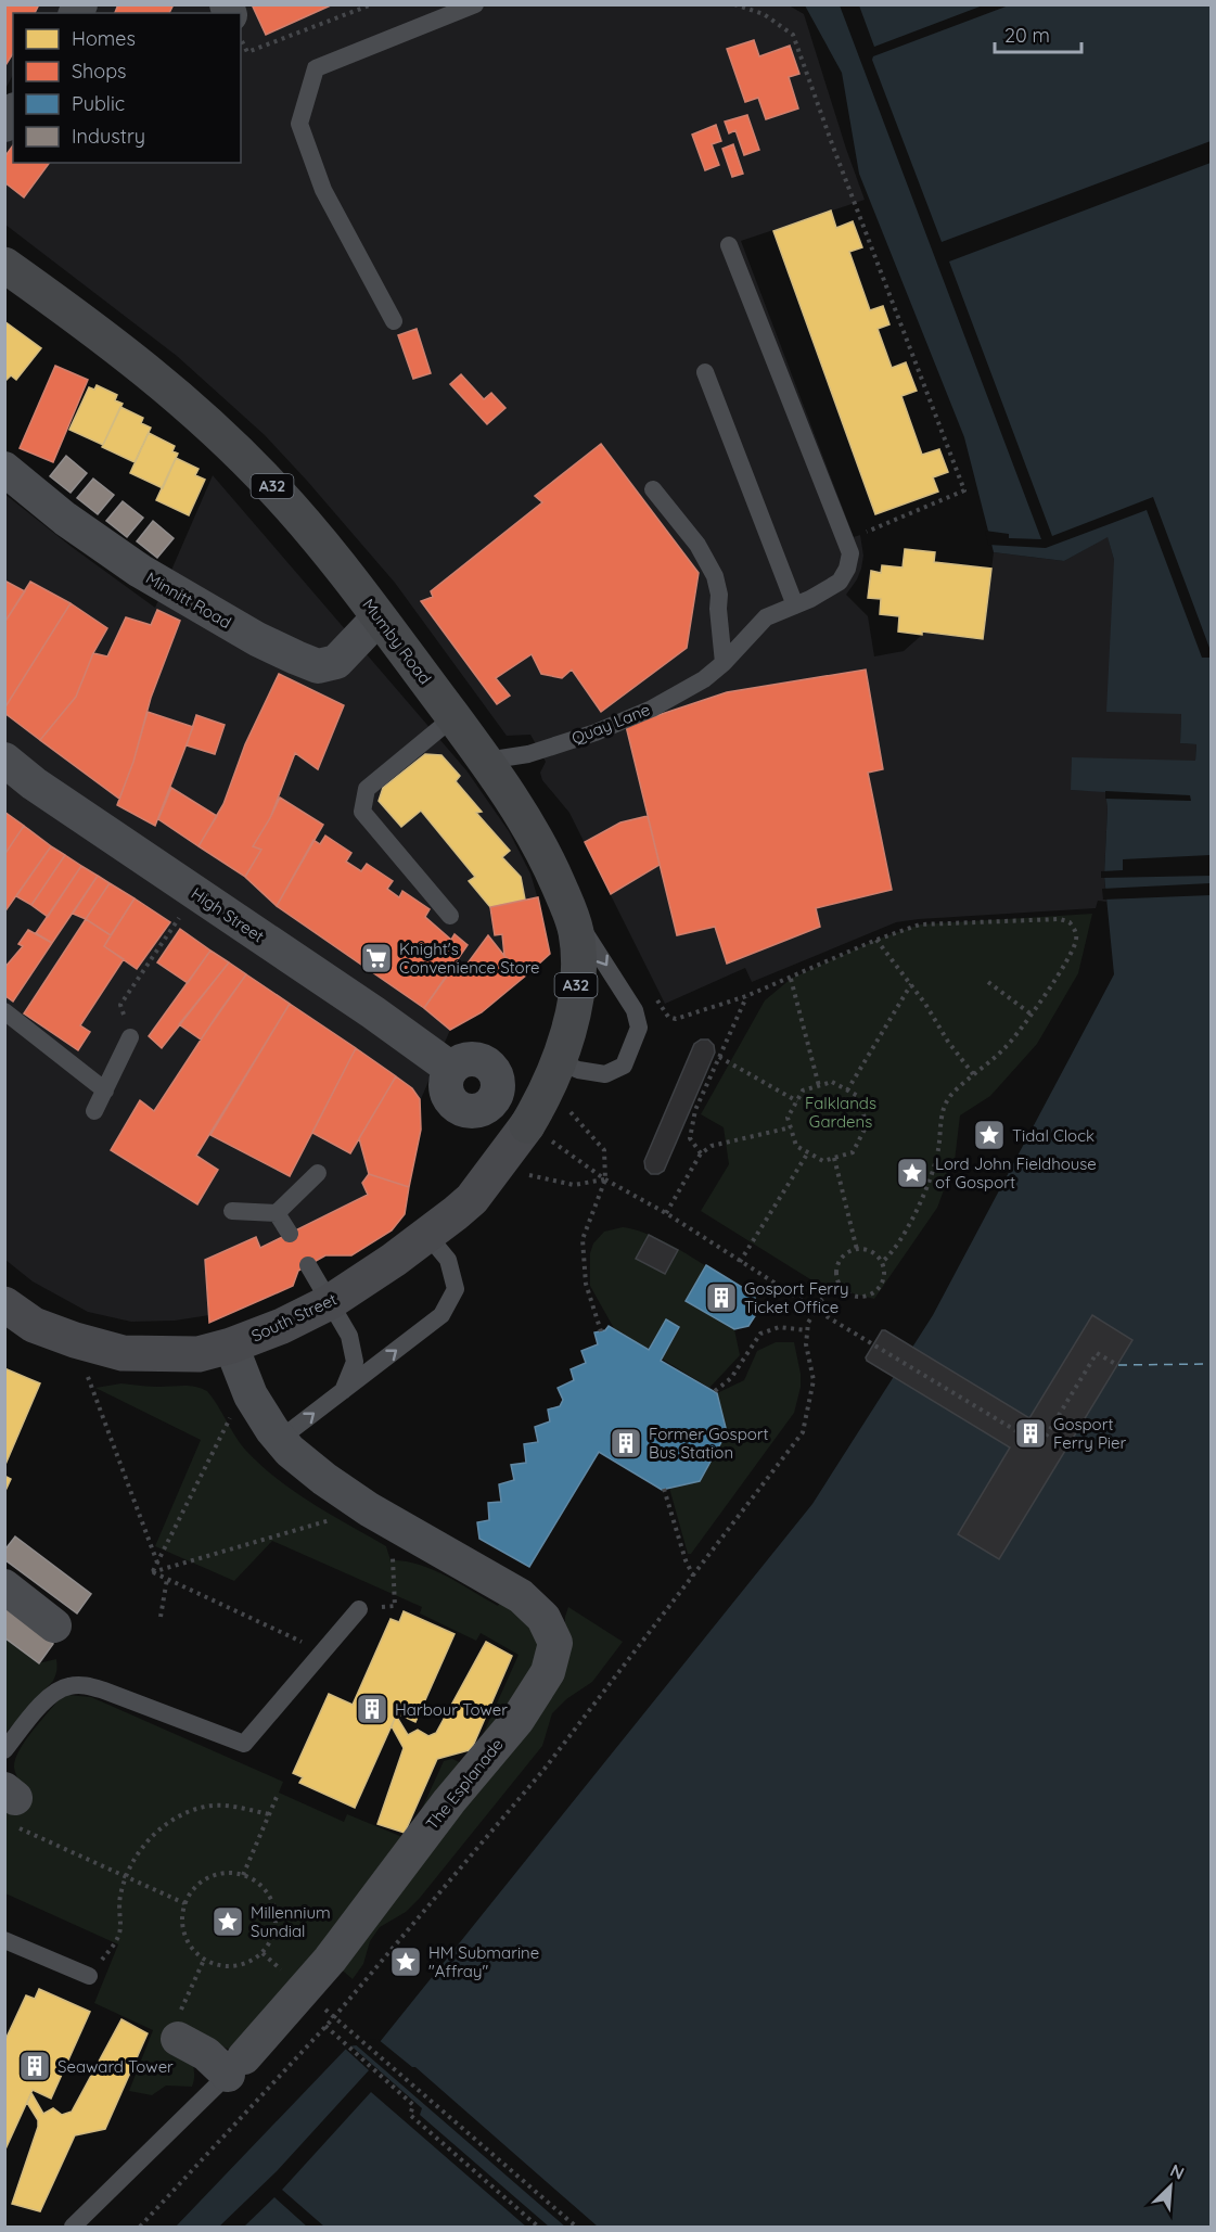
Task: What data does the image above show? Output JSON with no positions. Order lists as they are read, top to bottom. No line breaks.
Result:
{"streets":{"main road":["A32","Mumby Road","South Street"],"street":["Minnitt Road","High Street","The Esplanade"],"lane":["Quay Lane"]},"crossings":[["Minnitt Road","Mumby Road"],["Mumby Road","Quay Lane"],["Mumby Road","High Street"],["Mumby Road","South Street"],["High Street","South Street"],["South Street","The Esplanade"]],"parks":["Falklands Gardens"],"places":{"supermarket":["Knight's Convenience Store"],"place":["Tidal Clock","Lord John Fieldhouse of Gosport","Millennium Sundial","HM Submarine \"Affray\""],"building":["Gosport Ferry Ticket Office","Gosport Ferry Pier","Former Gosport Bus Station","Harbour Tower","Seaward Tower"]},"legend":["Homes","Shops","Public","Industry"],"scale_bar":"20 m","north":"top right"}
